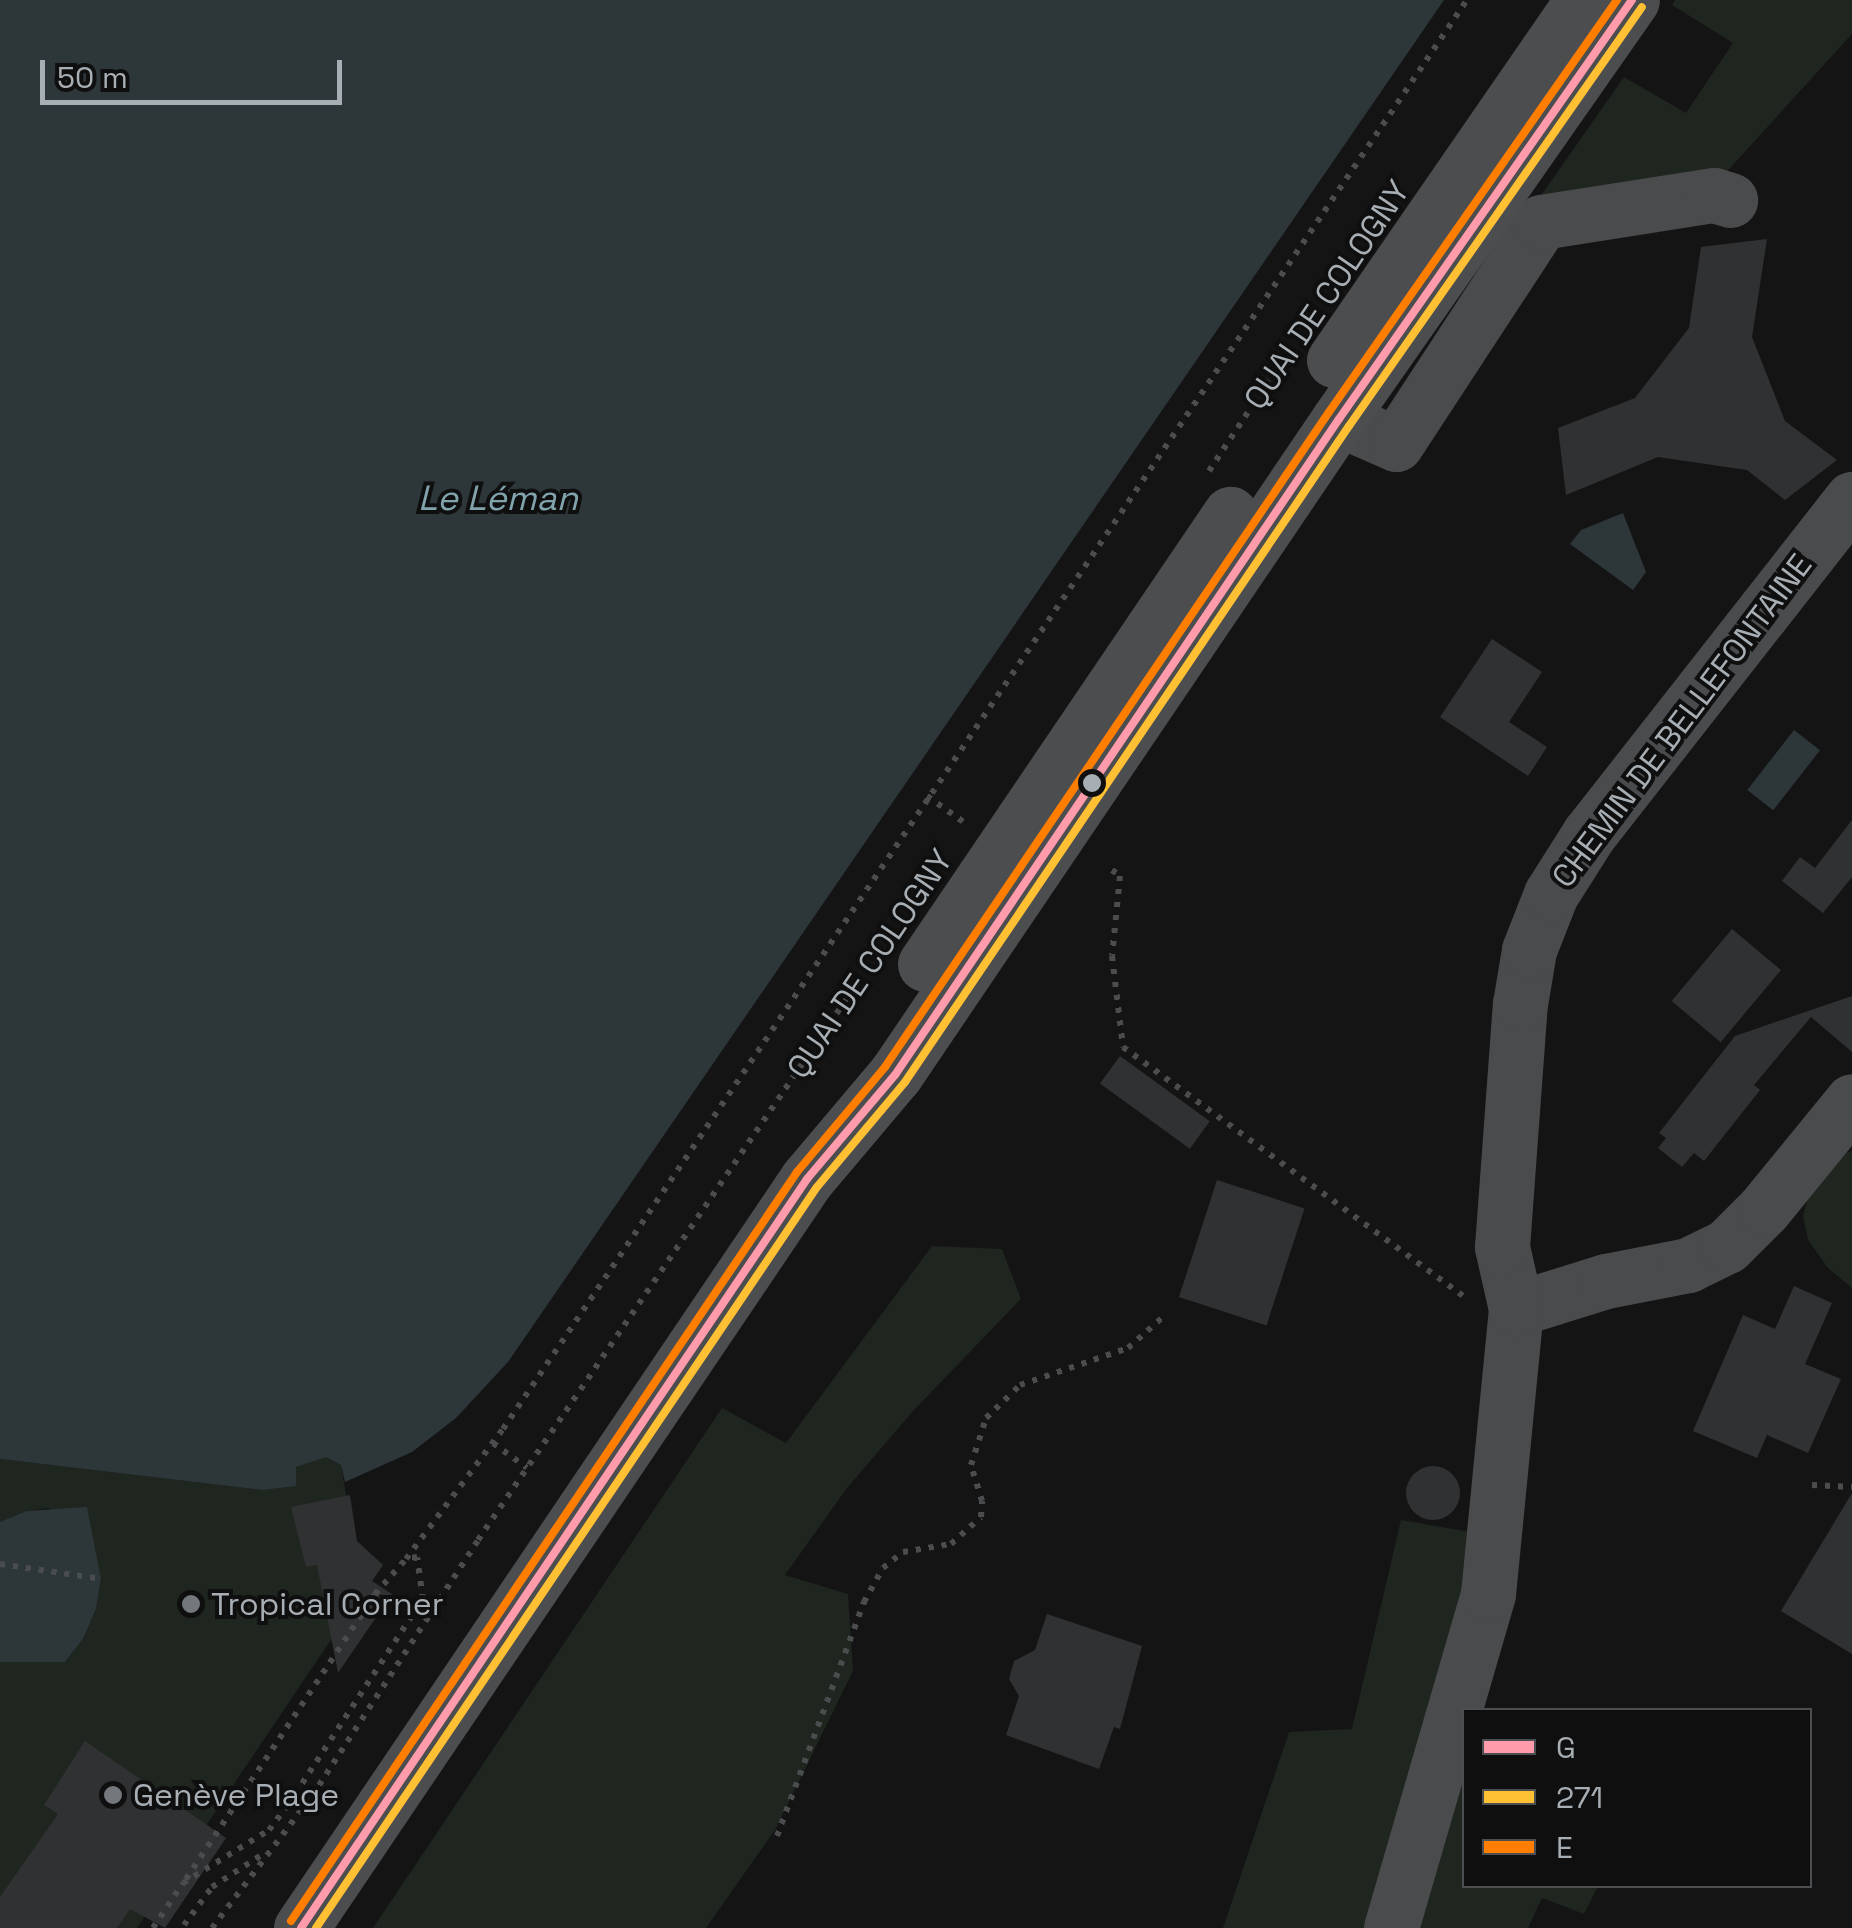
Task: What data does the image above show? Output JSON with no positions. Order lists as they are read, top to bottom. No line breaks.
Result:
{"streets":{"main road":["QUAI DE COLOGNY"],"street":["CHEMIN DE BELLEFONTAINE"]},"water":["Le Léman"],"places":["Tropical Corner","Genève Plage"],"lines":["transit line G","transit line E","transit line 271"],"legend":["G","271","E"],"scale_bar":"50 m"}
